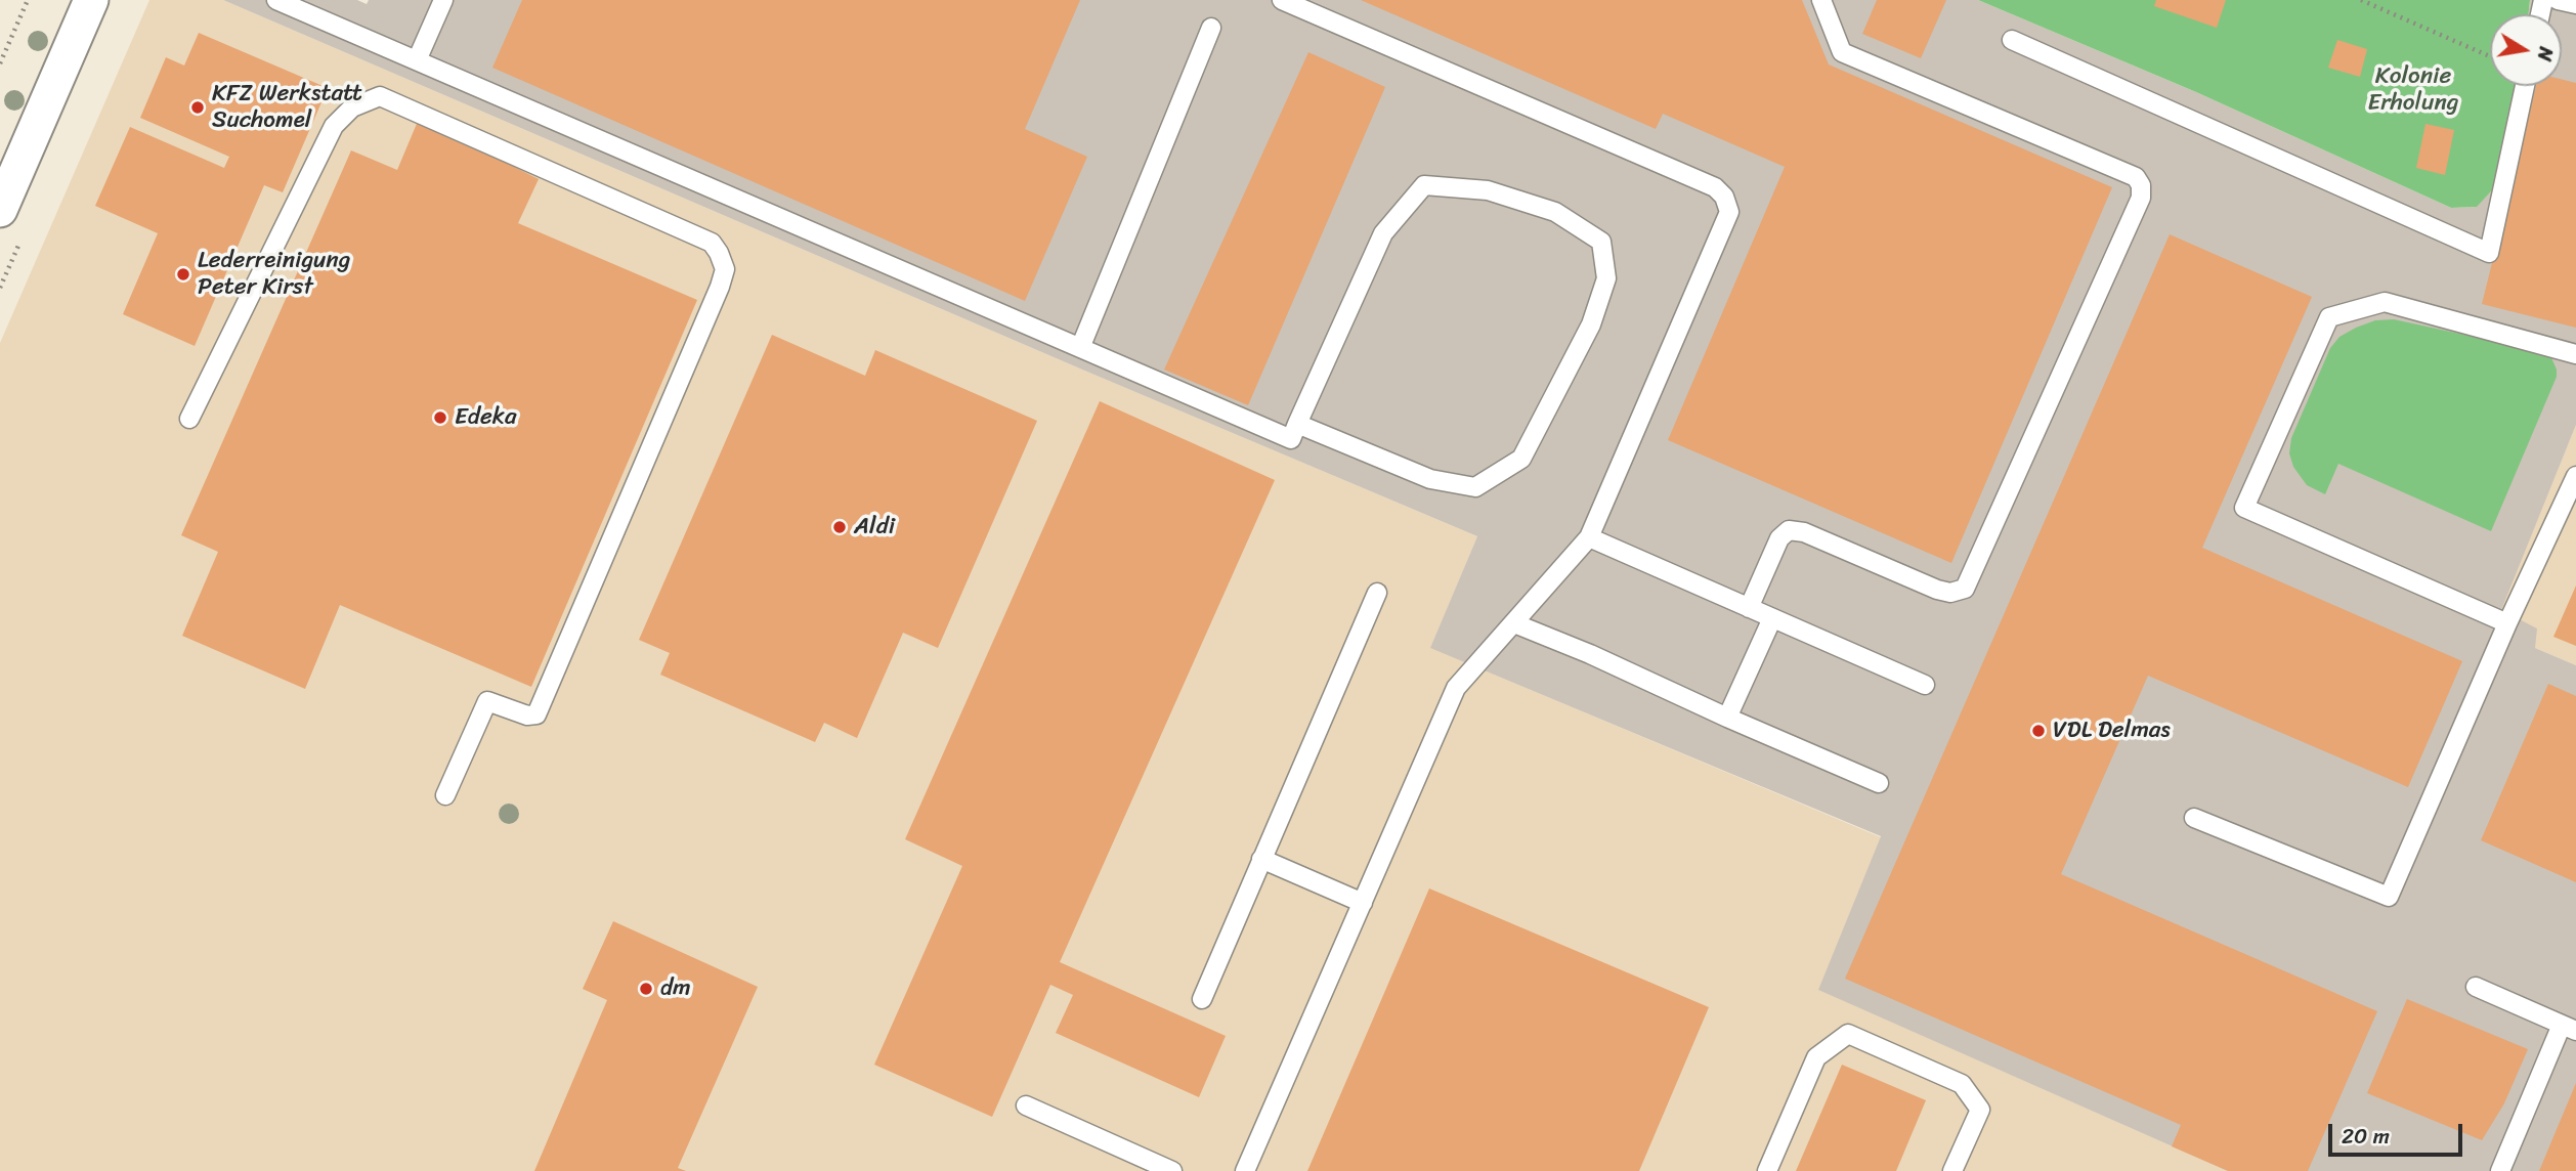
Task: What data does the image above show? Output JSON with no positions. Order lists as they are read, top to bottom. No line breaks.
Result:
{"parks":["Kolonie Erholung"],"places":["KFZ Werkstatt Suchomel","Lederreinigung Peter Kirst","Edeka","Aldi","VDL Delmas","dm"],"scale_bar":"20 m","north":"right"}
